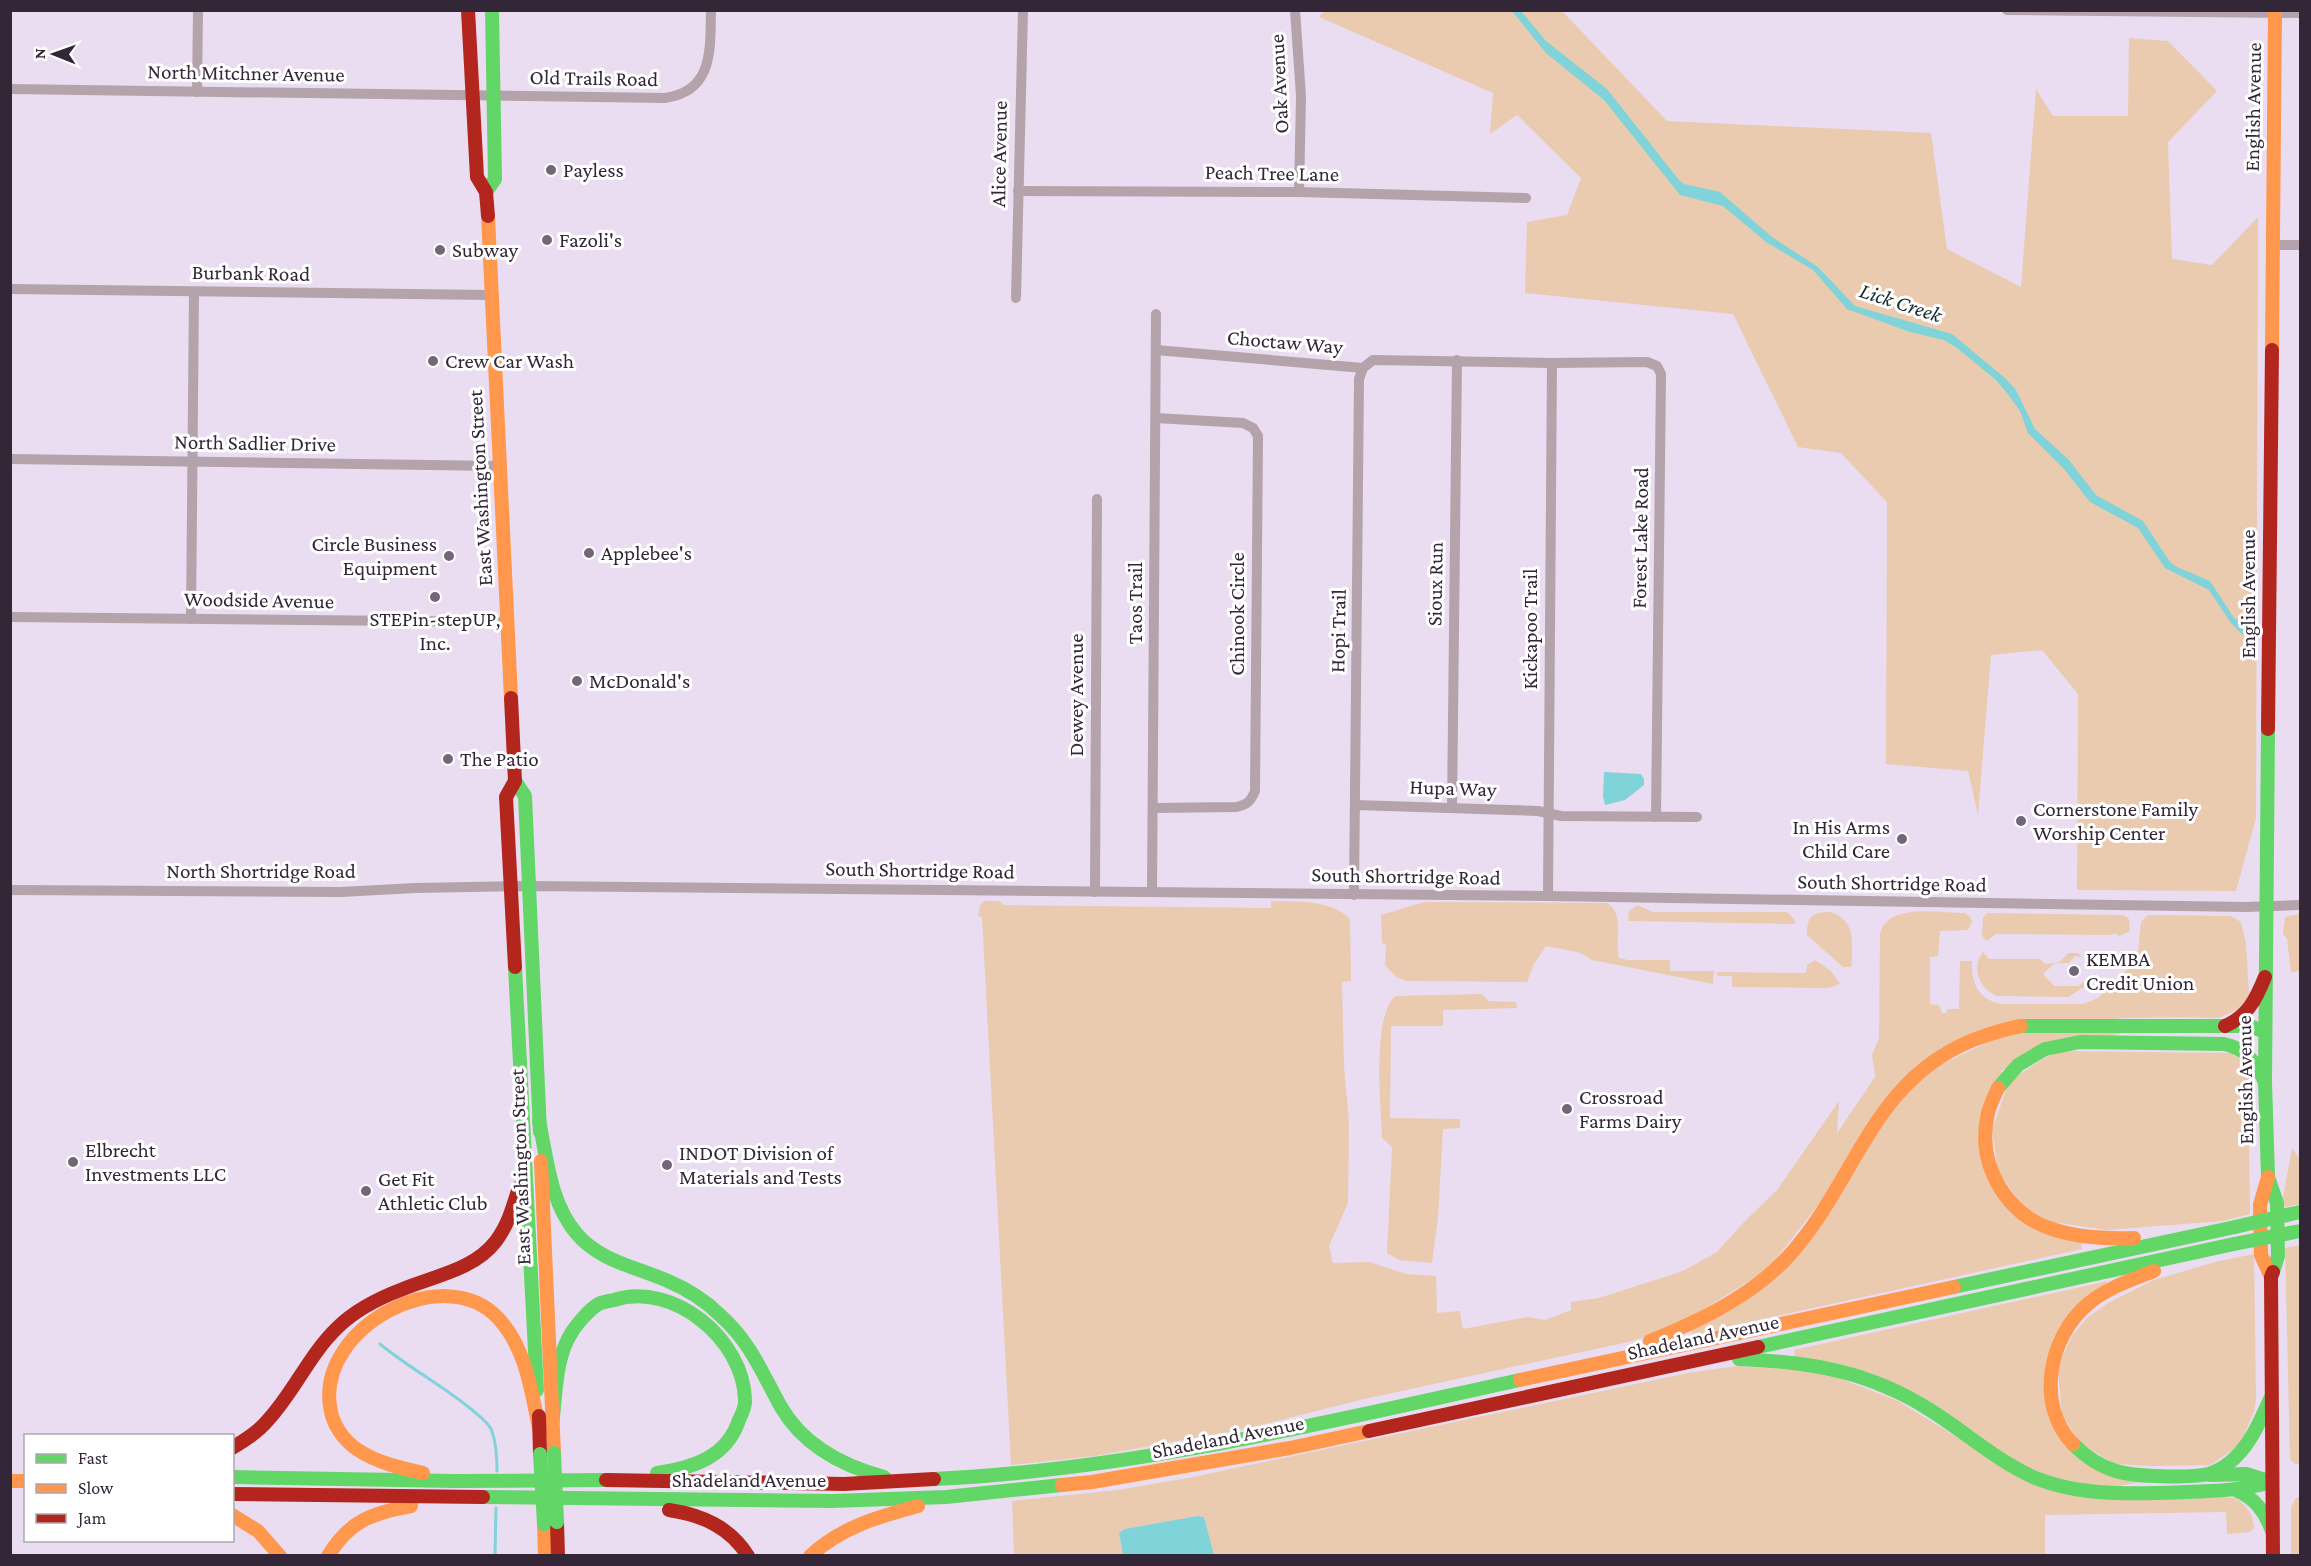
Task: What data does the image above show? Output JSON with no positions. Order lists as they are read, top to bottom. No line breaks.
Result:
{"streets":{"main road":["English Avenue","East Washington Street","Shadeland Avenue"],"street":["North Mitchner Avenue","Old Trails Road","Oak Avenue","Alice Avenue","Peach Tree Lane","Burbank Road","Choctaw Way","North Sadlier Drive","Forest Lake Road","Sioux Run","Woodside Avenue","Taos Trail","Chinook Circle","Kickapoo Trail","Hopi Trail","Dewey Avenue","Hupa Way","South Shortridge Road","North Shortridge Road"]},"crossings":[["North Mitchner Avenue","Old Trails Road"],["North Mitchner Avenue","East Washington Street"],["Old Trails Road","East Washington Street"],["Oak Avenue","Peach Tree Lane"],["English Avenue","South Shortridge Road"],["Alice Avenue","Peach Tree Lane"],["Burbank Road","East Washington Street"],["Choctaw Way","Forest Lake Road"],["Choctaw Way","Sioux Run"],["Choctaw Way","Taos Trail"],["Choctaw Way","Kickapoo Trail"],["Choctaw Way","Hopi Trail"],["North Sadlier Drive","East Washington Street"],["East Washington Street","Woodside Avenue"],["East Washington Street","South Shortridge Road"],["East Washington Street","North Shortridge Road"],["Forest Lake Road","Kickapoo Trail"],["Sioux Run","Hupa Way"],["Taos Trail","Chinook Circle"],["Taos Trail","South Shortridge Road"],["Kickapoo Trail","Hupa Way"],["Kickapoo Trail","South Shortridge Road"],["Hopi Trail","Hupa Way"],["Hopi Trail","South Shortridge Road"],["Dewey Avenue","South Shortridge Road"],["South Shortridge Road","North Shortridge Road"]],"water":["Lick Creek"],"places":["Payless","Fazoli's","Subway","Crew Car Wash","Applebee's","Circle Business Equipment","STEPin-stepUP, Inc.","McDonald's","The Patio","Cornerstone Family Worship Center","In His Arms Child Care","KEMBA Credit Union","Crossroad Farms Dairy","Elbrecht Investments LLC","INDOT Division of Materials and Tests","Get Fit Athletic Club"],"legend":["Fast","Slow","Jam"],"north":"left"}
